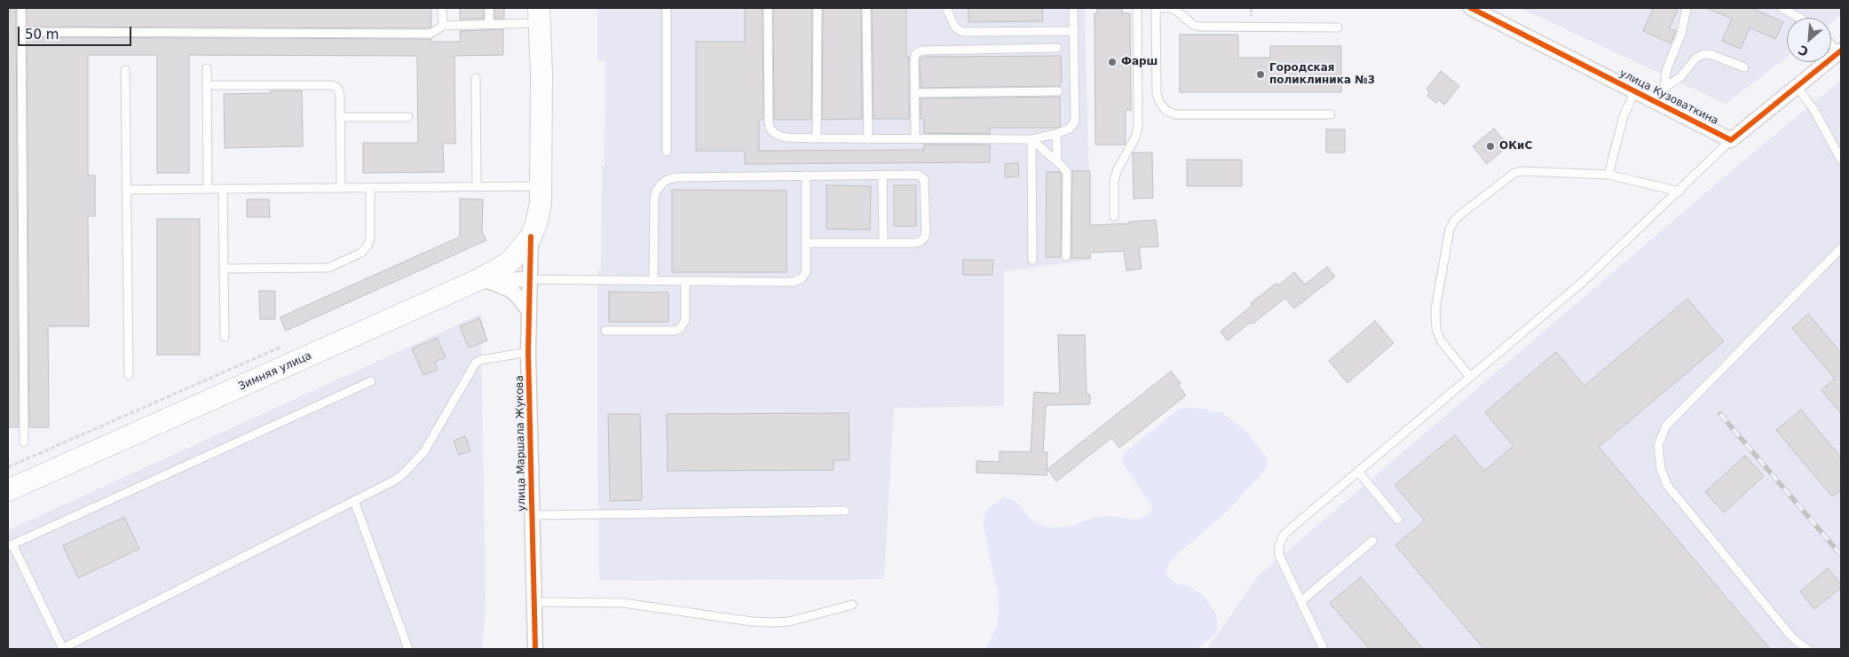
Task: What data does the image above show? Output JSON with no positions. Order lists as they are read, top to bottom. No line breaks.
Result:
{"streets":{"main road":["Зимняя улица","улица Маршала Жукова"],"street":["улица Кузоваткина"]},"crossings":[["Зимняя улица","улица Маршала Жукова"]],"places":["Фарш","Городская поликлиника №3","ОКиС"],"scale_bar":"50 m","north":"bottom left"}
